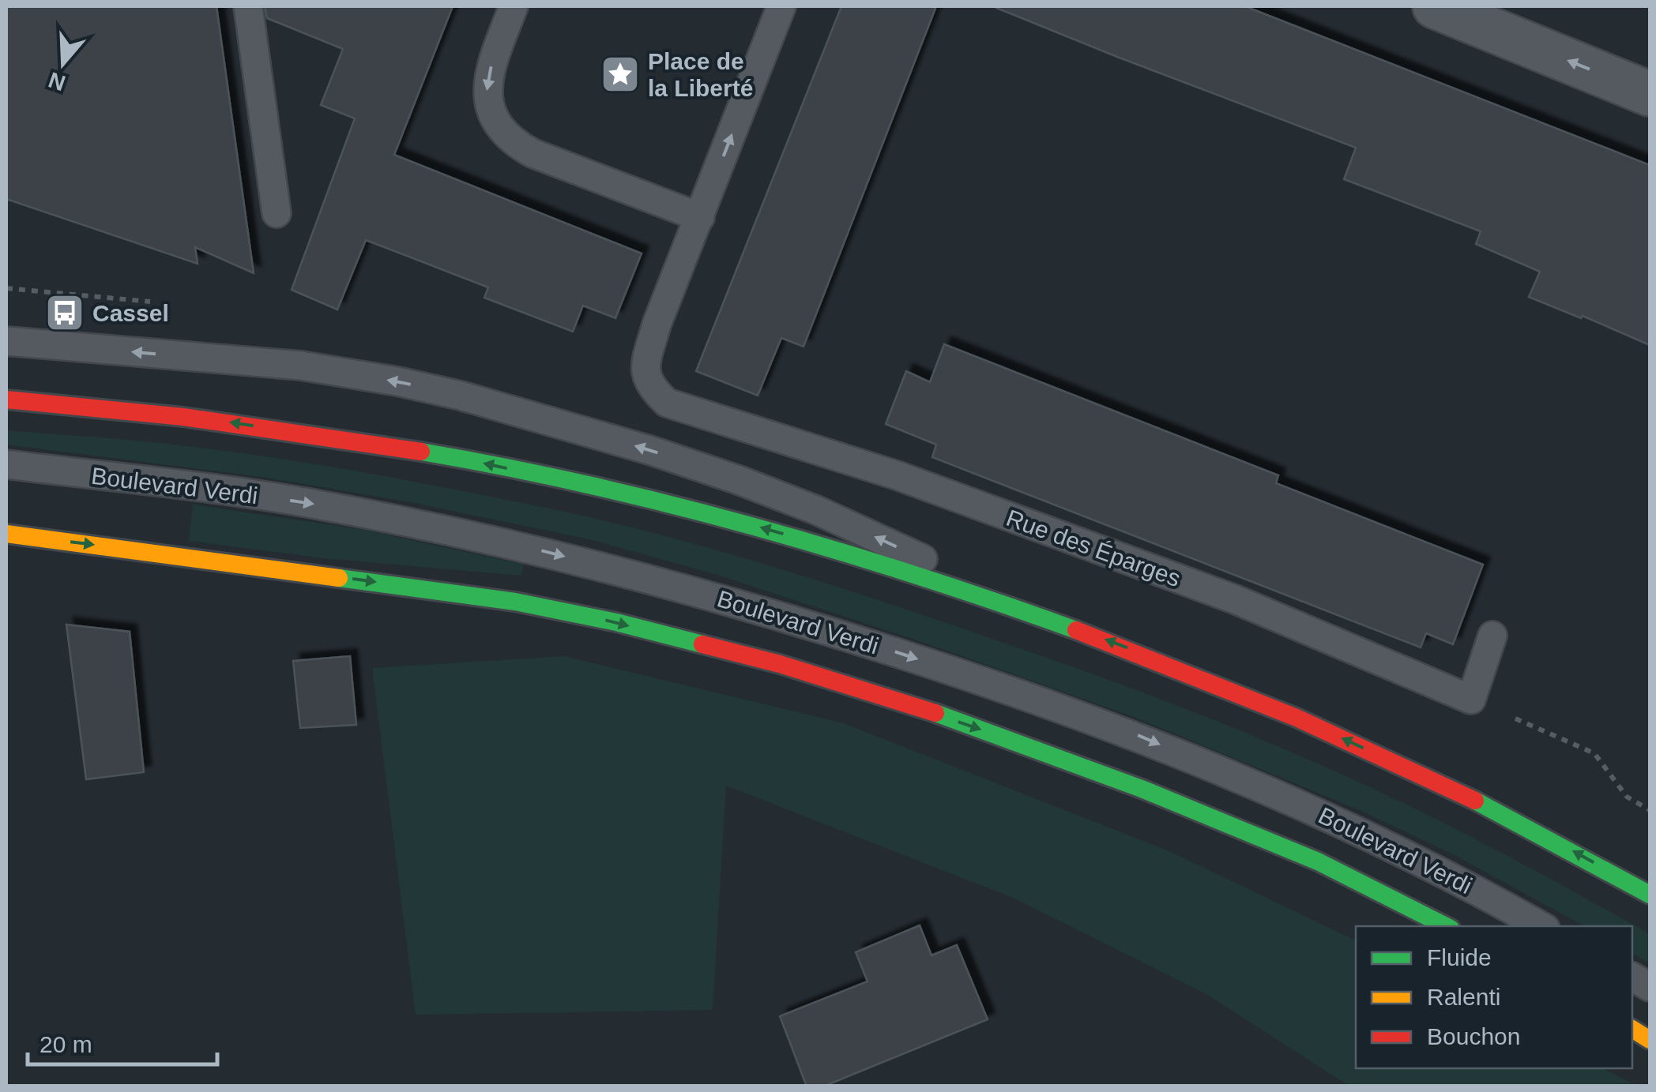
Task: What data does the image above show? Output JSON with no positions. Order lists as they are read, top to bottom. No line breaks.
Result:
{"streets":{"street":["Boulevard Verdi"],"lane":["Rue des Éparges"]},"places":{"place":["Place de la Liberté"],"bus stop":["Cassel"]},"legend":["Fluide","Ralenti","Bouchon"],"scale_bar":"20 m","north":"bottom"}
